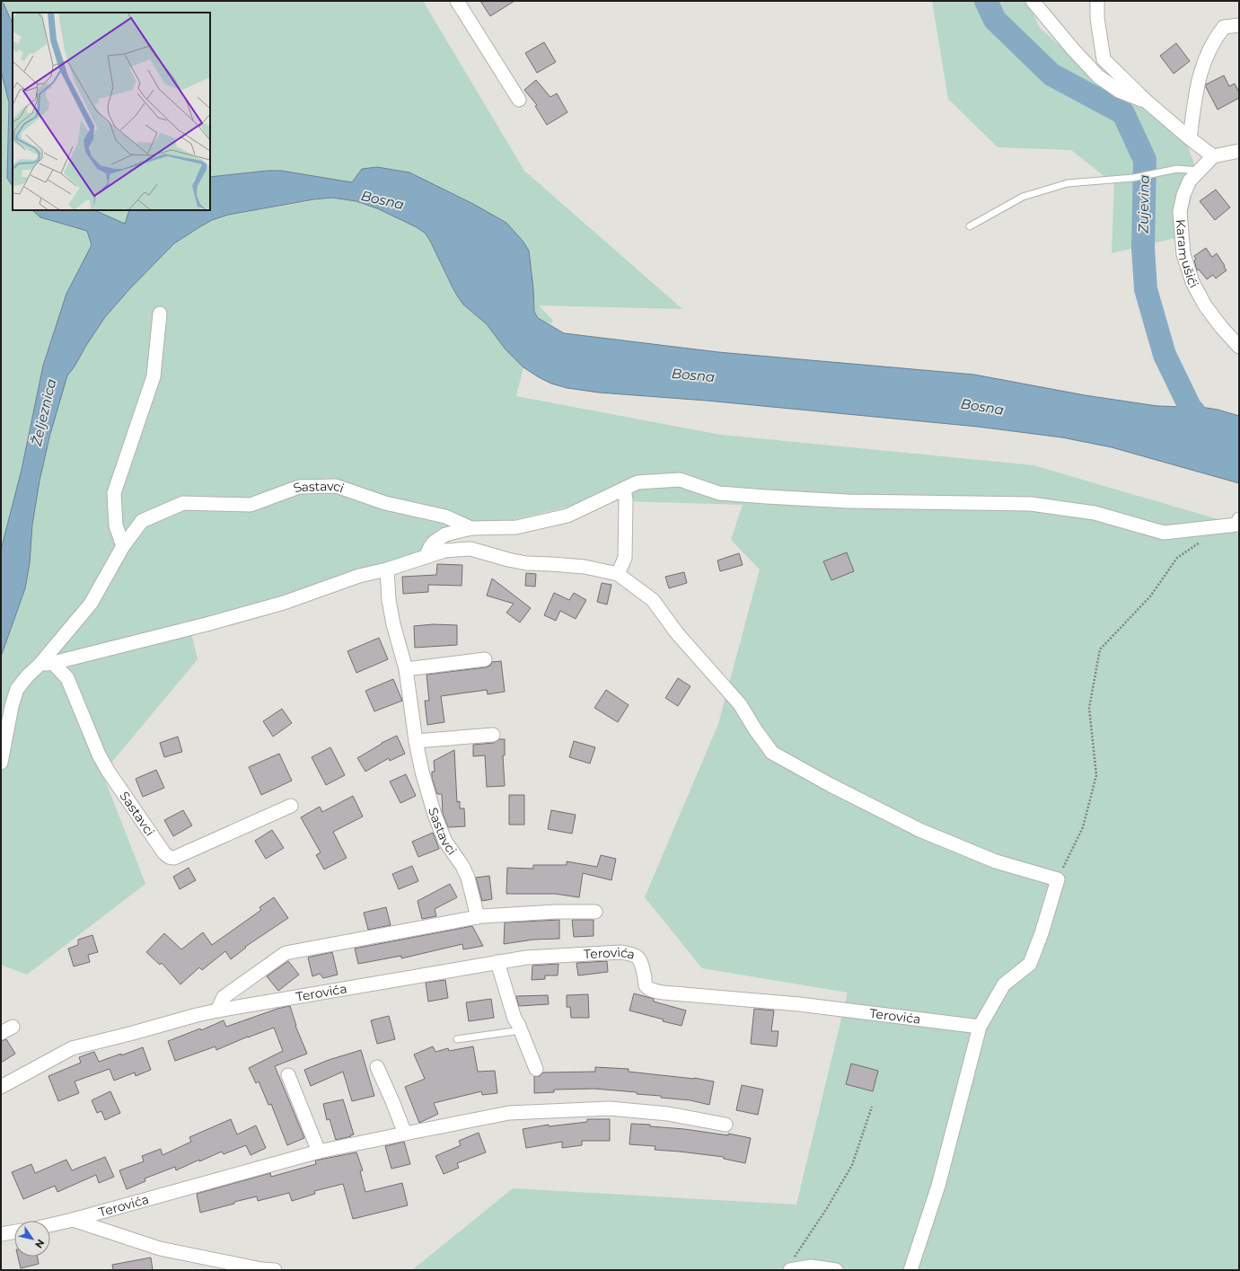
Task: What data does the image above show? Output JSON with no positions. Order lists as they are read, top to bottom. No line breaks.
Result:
{"streets":{"street":["Karamušići","Sastavci","Terovića"]},"water":["Bosna","Zujevina","Željeznica"],"north":"bottom right"}
